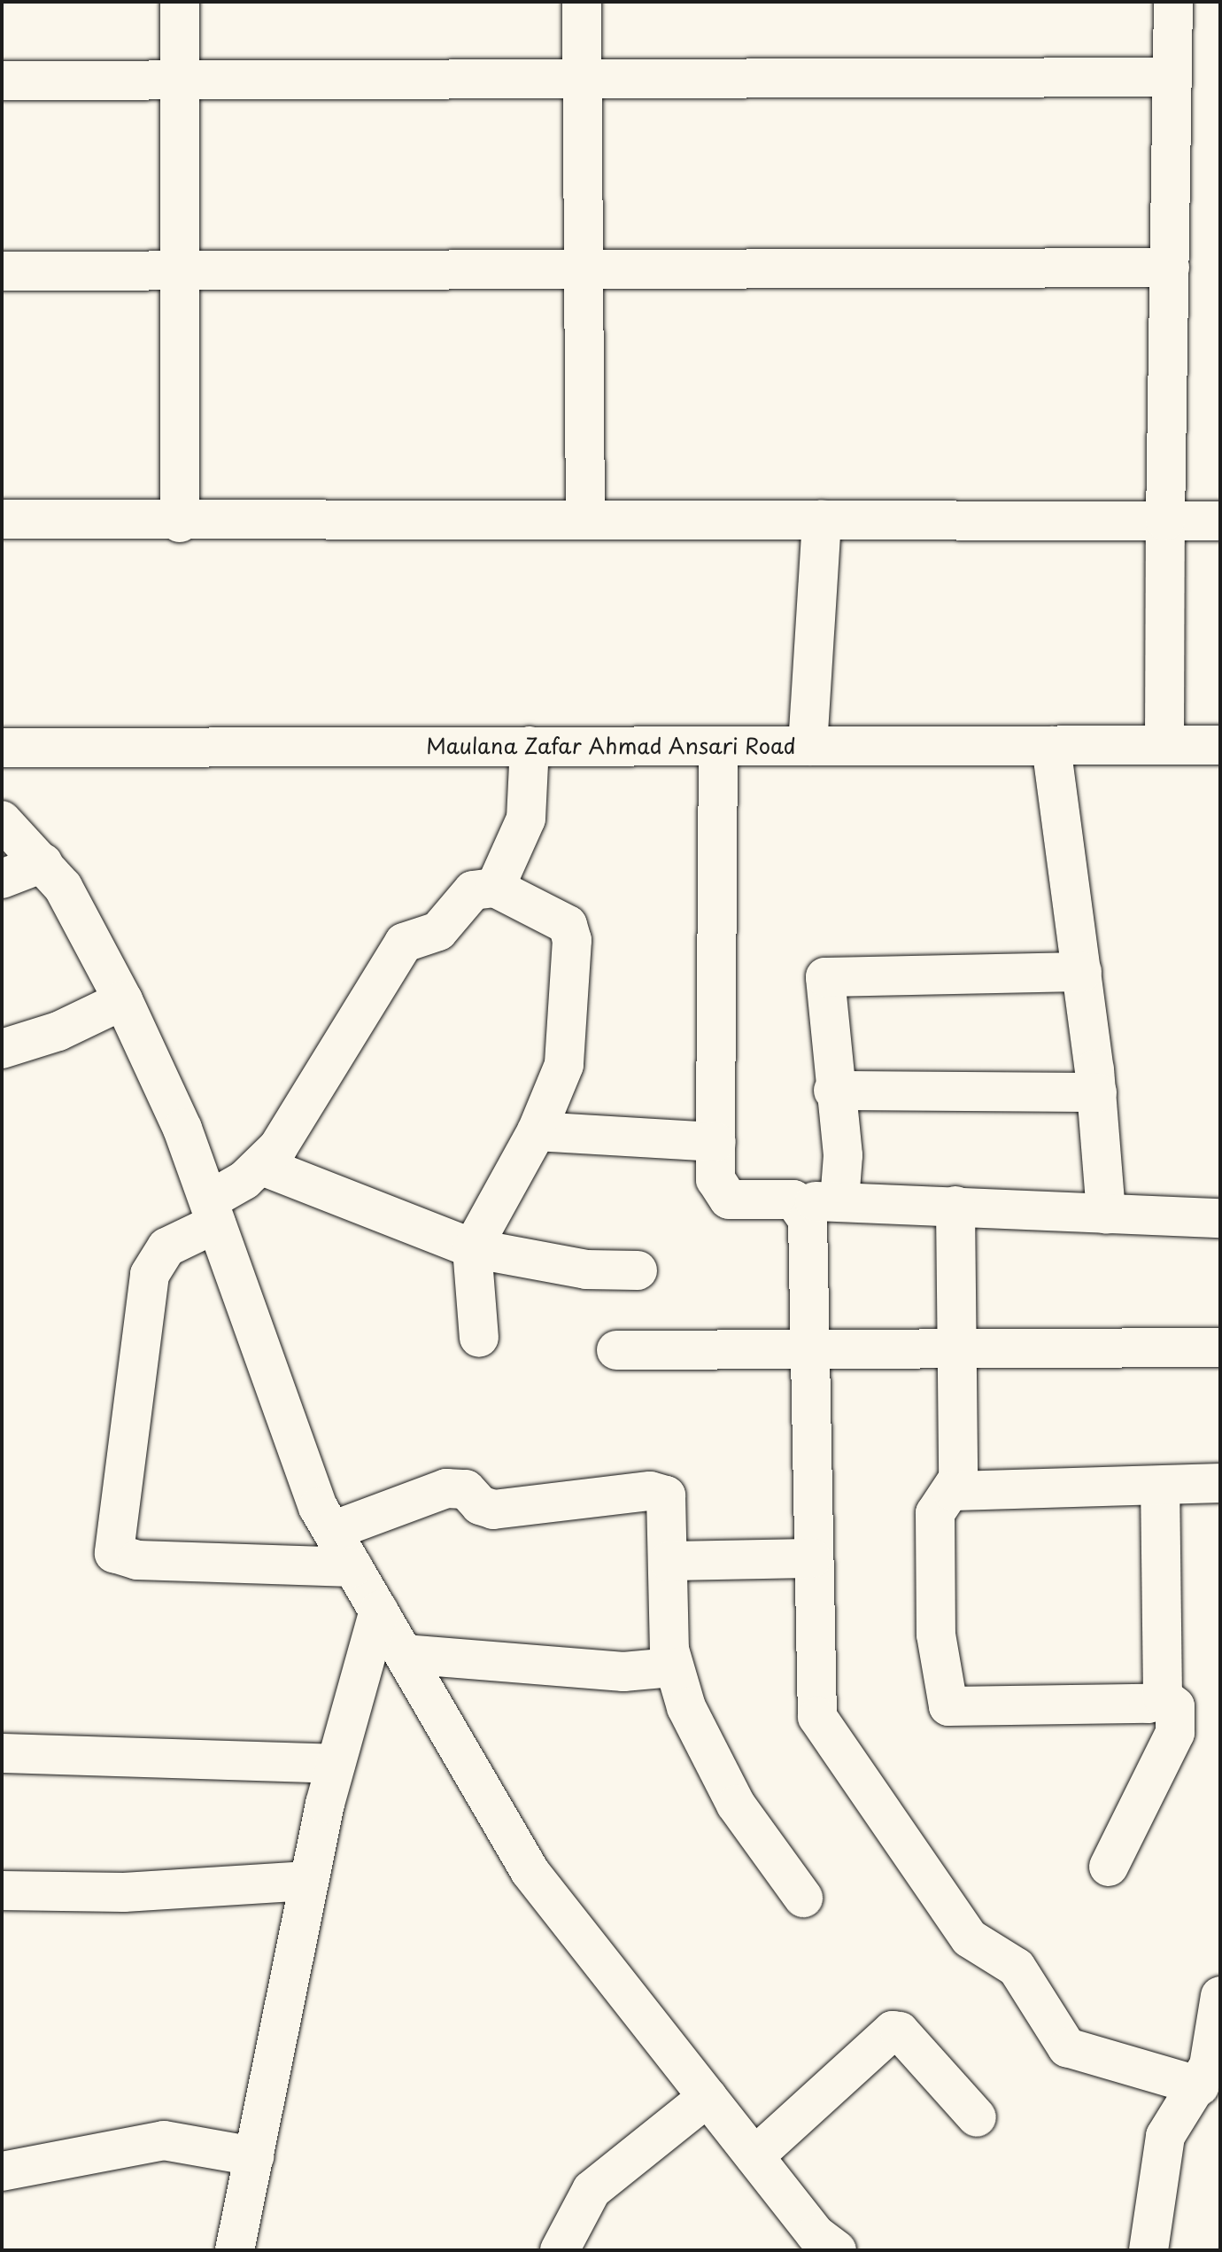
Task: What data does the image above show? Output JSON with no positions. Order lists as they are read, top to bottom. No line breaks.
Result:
{"streets":{"street":["Maulana Zafar Ahmad Ansari Road"]}}
